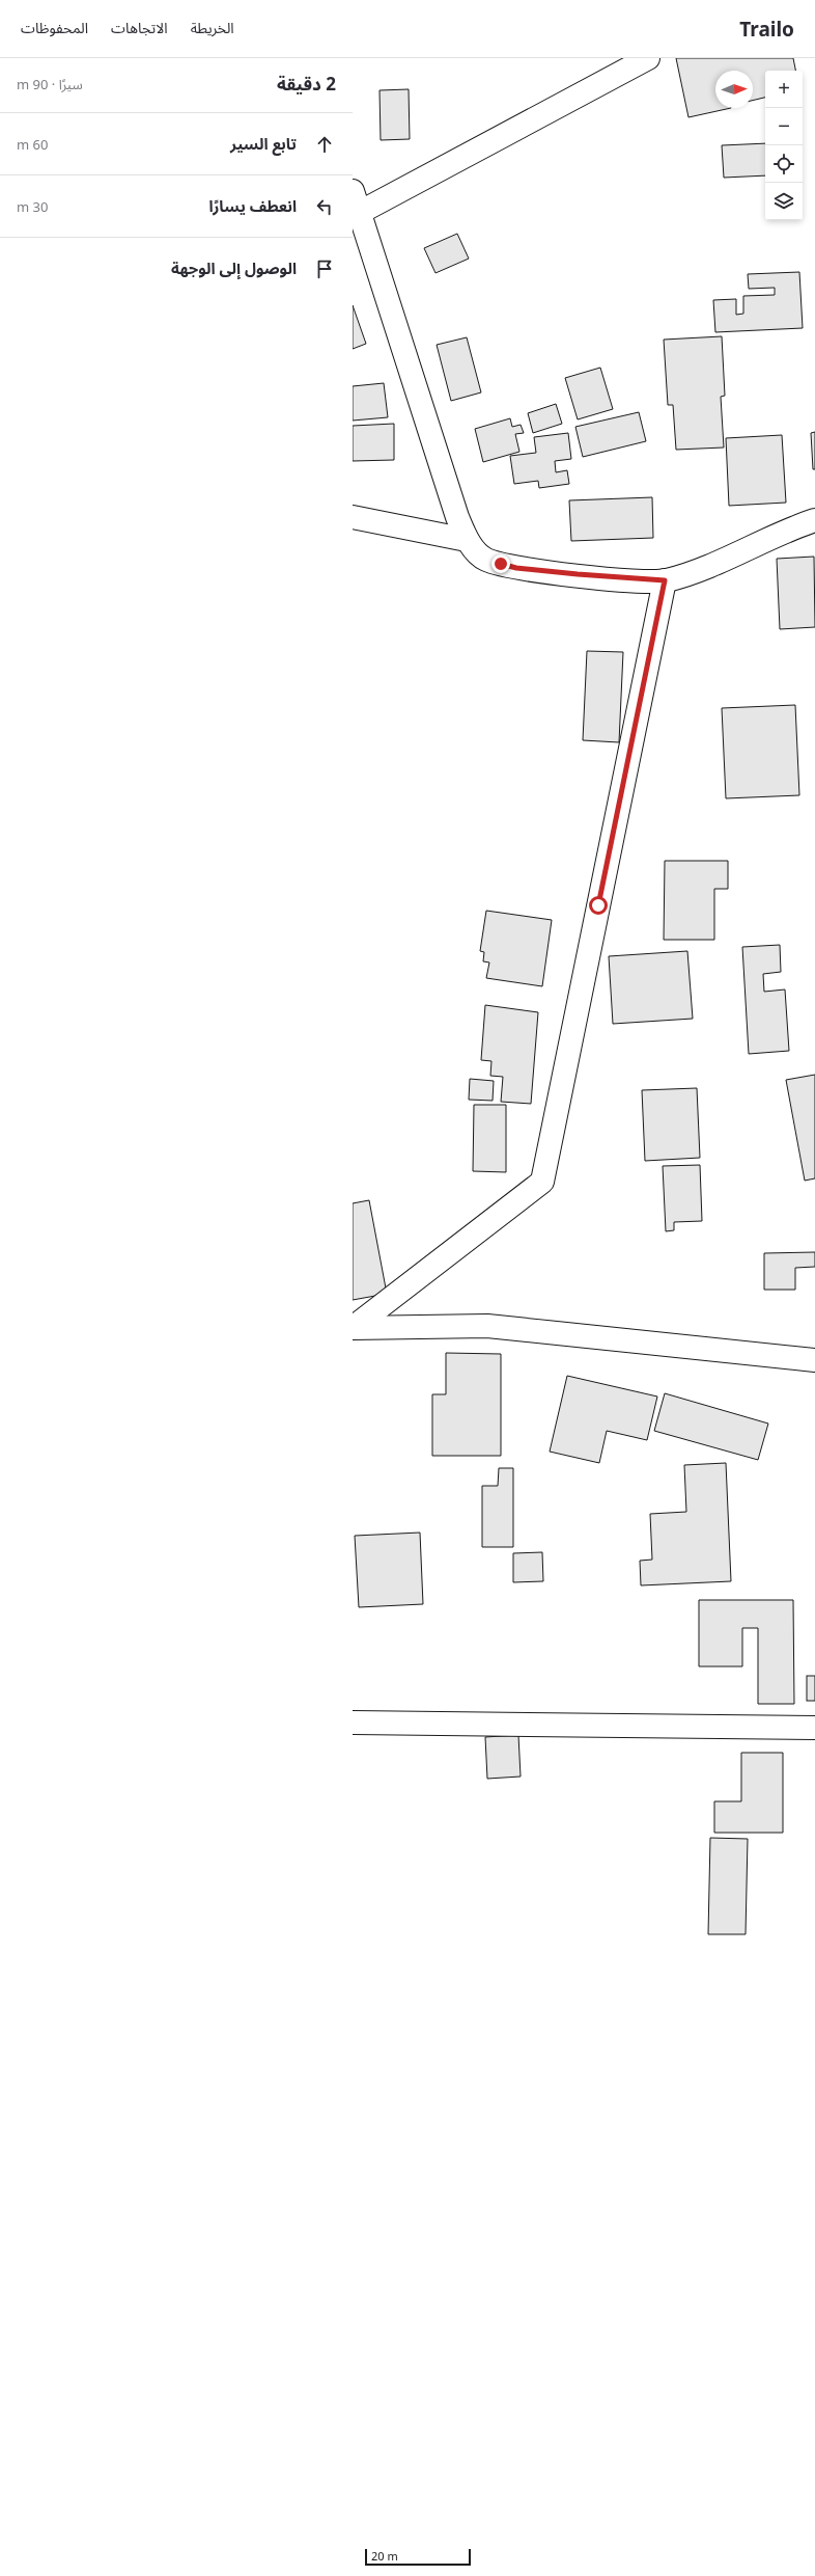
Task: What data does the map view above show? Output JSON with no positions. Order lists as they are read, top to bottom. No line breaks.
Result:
{"scale_bar":"20 m","north":"right","page":{"header":"Trailo","nav":["الخريطة","الاتجاهات","المحفوظات"],"heading":["2 دقيقة","سيرًا · 90 m"],"map_buttons":["+","−"],"list":[["تابع السير","60 m"],["انعطف يسارًا","30 m"],"الوصول إلى الوجهة"],"scale":"20 m"}}
